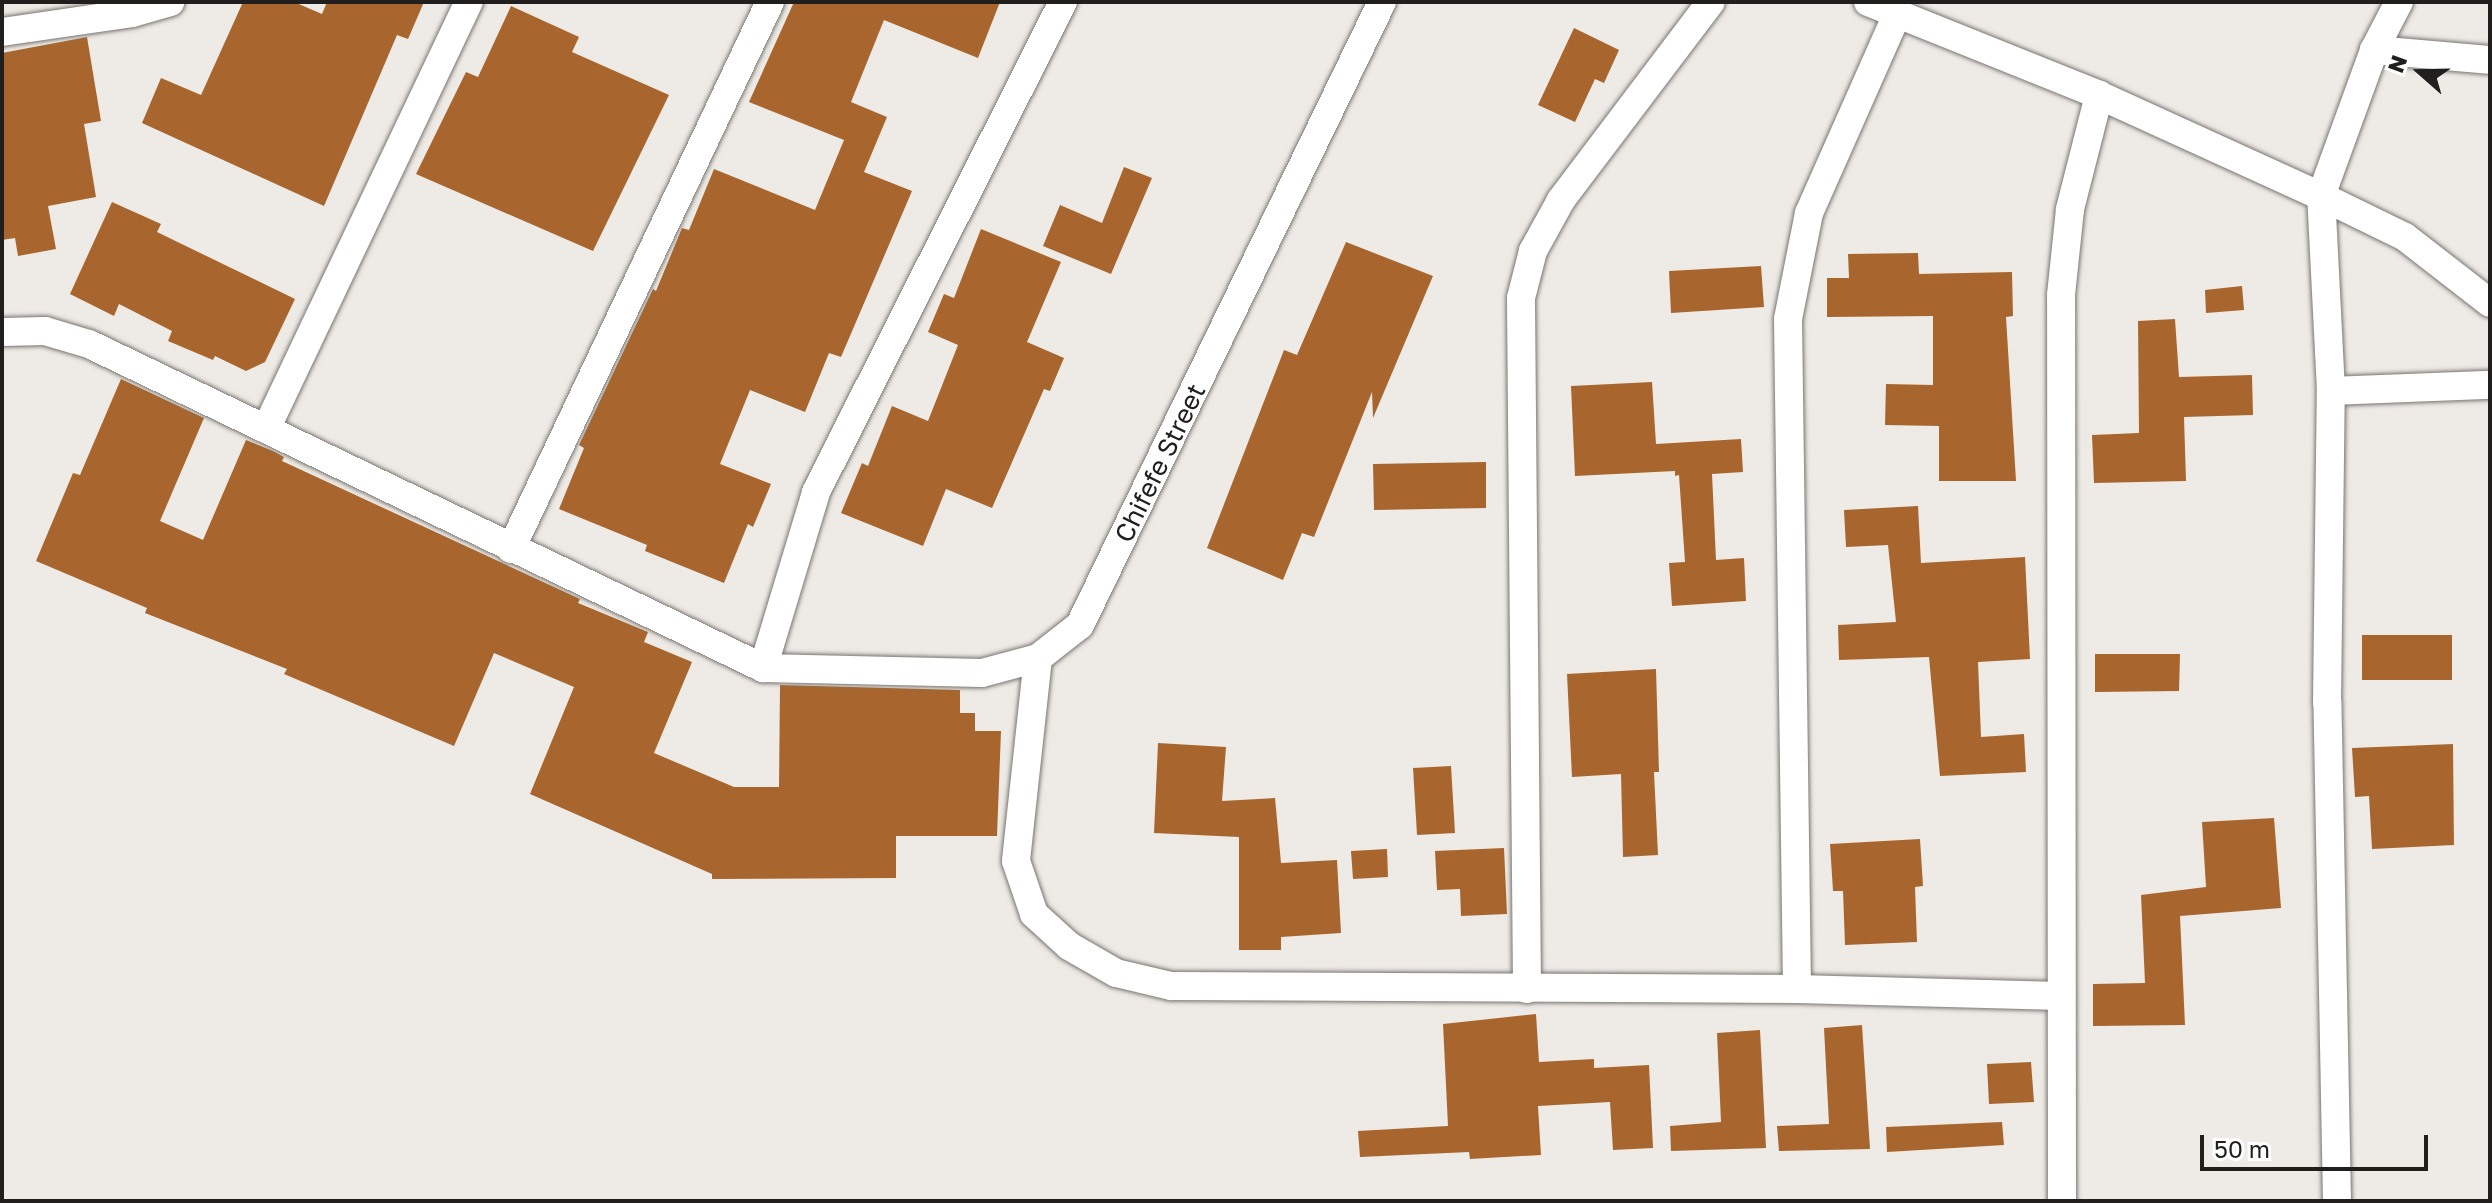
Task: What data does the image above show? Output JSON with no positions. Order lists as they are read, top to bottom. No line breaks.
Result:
{"streets":{"street":["Chifefe Street"]},"scale_bar":"50 m","north":"left"}
